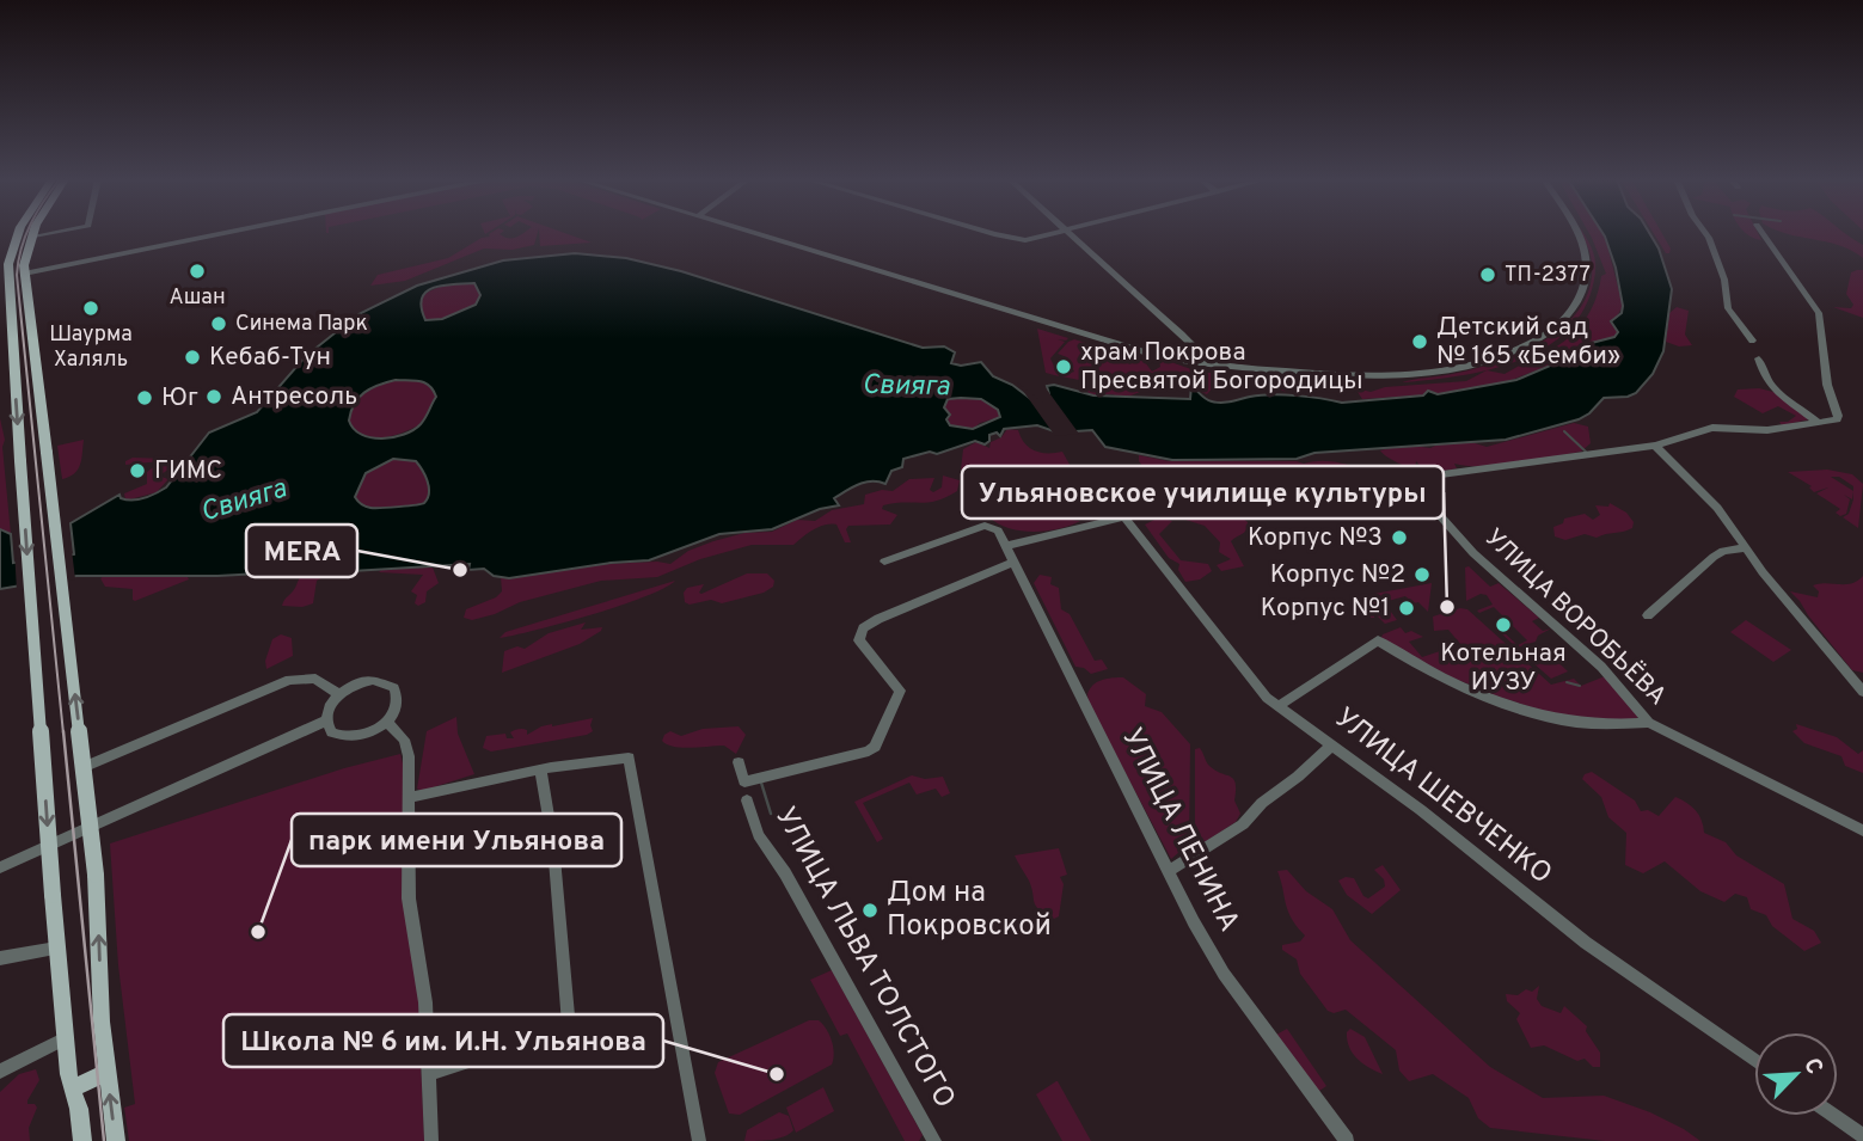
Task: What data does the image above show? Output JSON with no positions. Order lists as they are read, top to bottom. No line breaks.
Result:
{"streets":{"street":["УЛИЦА ВОРОБЬЁВА","УЛИЦА ШЕВЧЕНКО","УЛИЦА ЛЕНИНА","УЛИЦА ЛЬВА ТОЛСТОГО"]},"water":["Свияга"],"places":["Ашан","ТП-2377","Шаурма Халяль","Синема Парк","Детский сад № 165 «Бемби»","Кебаб-Тун","храм Покрова Пресвятой Богородицы","Антресоль","Юг","ГИМС","Корпус №3","MERA","Корпус №2","Ульяновское училище культуры","Корпус №1","Котельная ИУЗУ","Дом на Покровской","парк имени Ульянова","Школа № 6 им. И.Н. Ульянова"],"north":"top right"}
